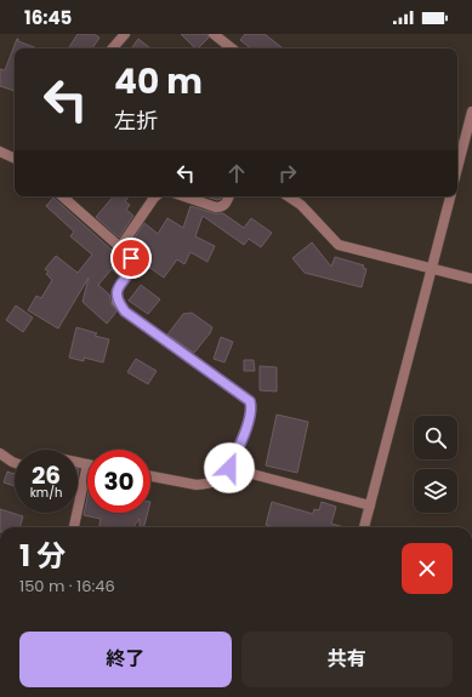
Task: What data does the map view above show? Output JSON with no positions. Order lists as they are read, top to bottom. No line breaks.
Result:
{"page":{"status":"16:45","turn":["40 m","左折"],"speed":"26 km/h","limit":"30","heading":["1 分","150 m · 16:46"],"buttons":["終了","共有"]}}
